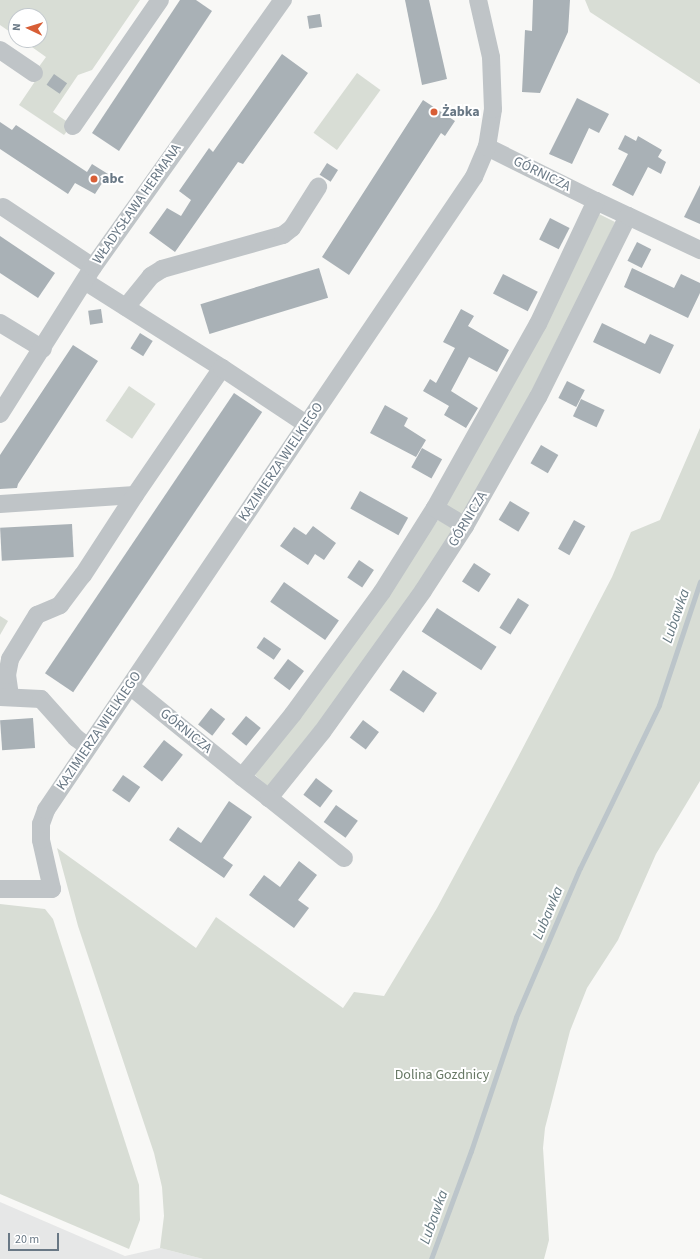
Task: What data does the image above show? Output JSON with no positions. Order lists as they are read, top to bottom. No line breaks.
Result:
{"streets":{"street":["GÓRNICZA","WŁADYSŁAWA HERMANA","KAZIMIERZA WIELKIEGO"]},"crossings":[["GÓRNICZA","KAZIMIERZA WIELKIEGO"]],"water":["Lubawka"],"parks":["Dolina Gozdnicy"],"places":["Żabka","abc"],"scale_bar":"20 m","north":"left"}
